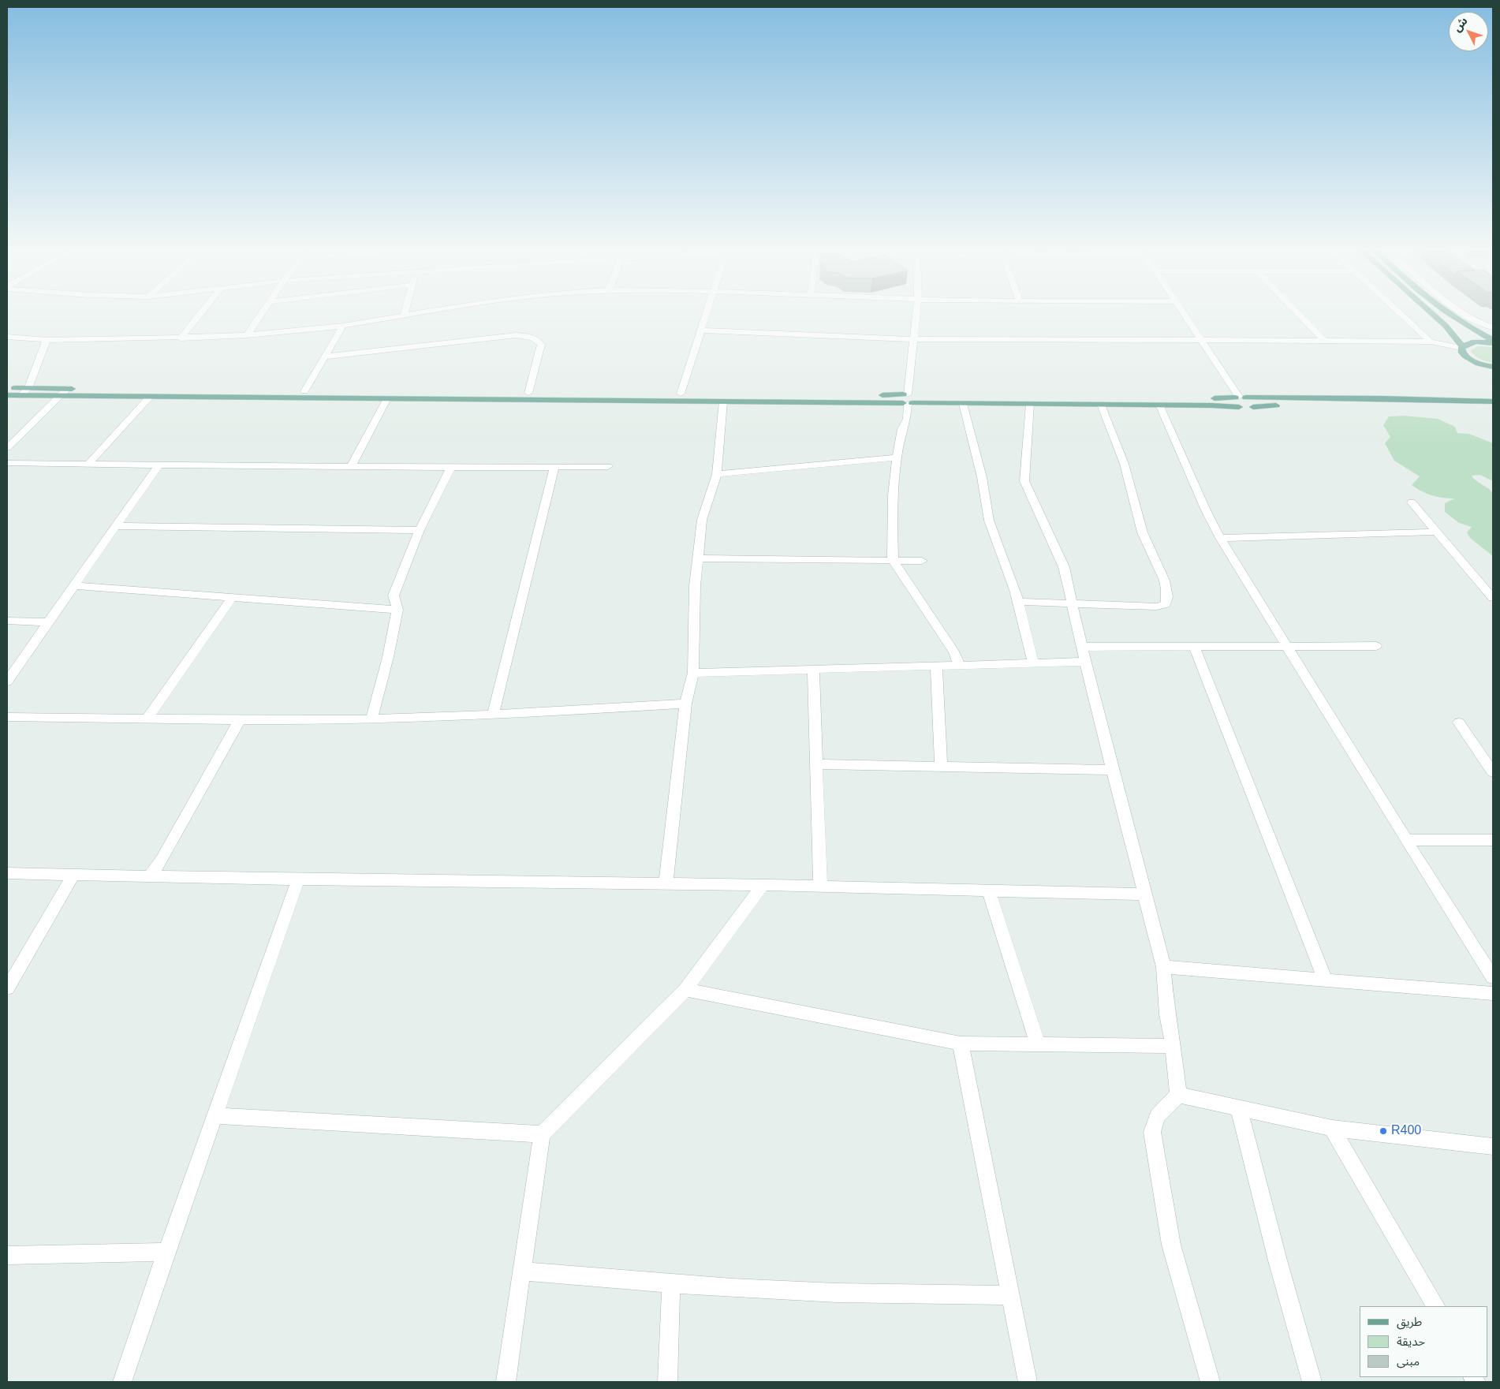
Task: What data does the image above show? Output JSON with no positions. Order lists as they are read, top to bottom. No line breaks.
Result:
{"places":["R400"],"legend":["طريق","حديقة","مبنى"],"north":"top left"}
